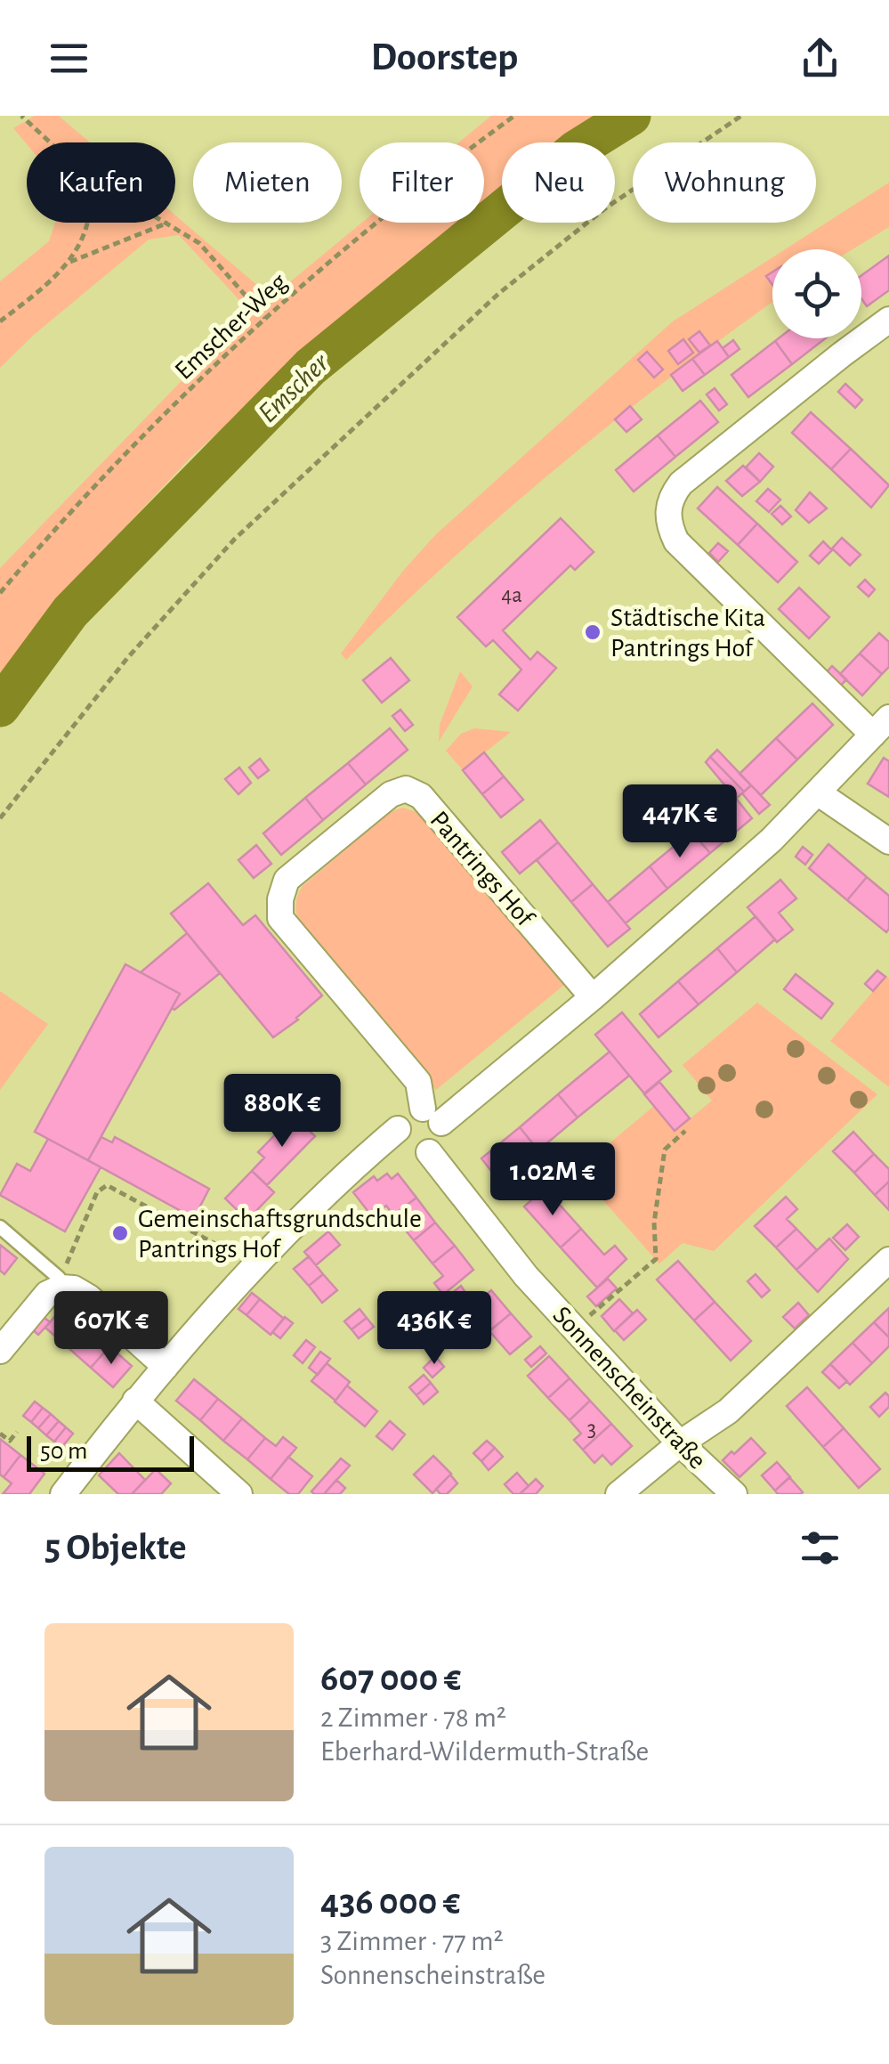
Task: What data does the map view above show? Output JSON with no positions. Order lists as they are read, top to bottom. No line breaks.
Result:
{"streets":{"street":["Pantrings Hof","Sonnenscheinstraße"],"path":["Emscher-Weg"]},"crossings":[["Pantrings Hof","Sonnenscheinstraße"]],"water":["Emscher"],"places":["Städtische Kita Pantrings Hof","Gemeinschaftsgrundschule Pantrings Hof"],"house_numbers":["4a","3"],"scale_bar":"50 m","page":{"header":"Doorstep","chip":["Kaufen","Mieten","Filter","Neu","Wohnung"],"price":["447K €","880K €","1.02M €","607K €","436K €"],"scale":"50 m","heading":"5 Objekte","list":[{"name":"607 000 €","note":"2 Zimmer · 78 m² · Eberhard-Wildermuth-Straße"},{"name":"436 000 €","note":"3 Zimmer · 77 m² · Sonnenscheinstraße"}]}}
